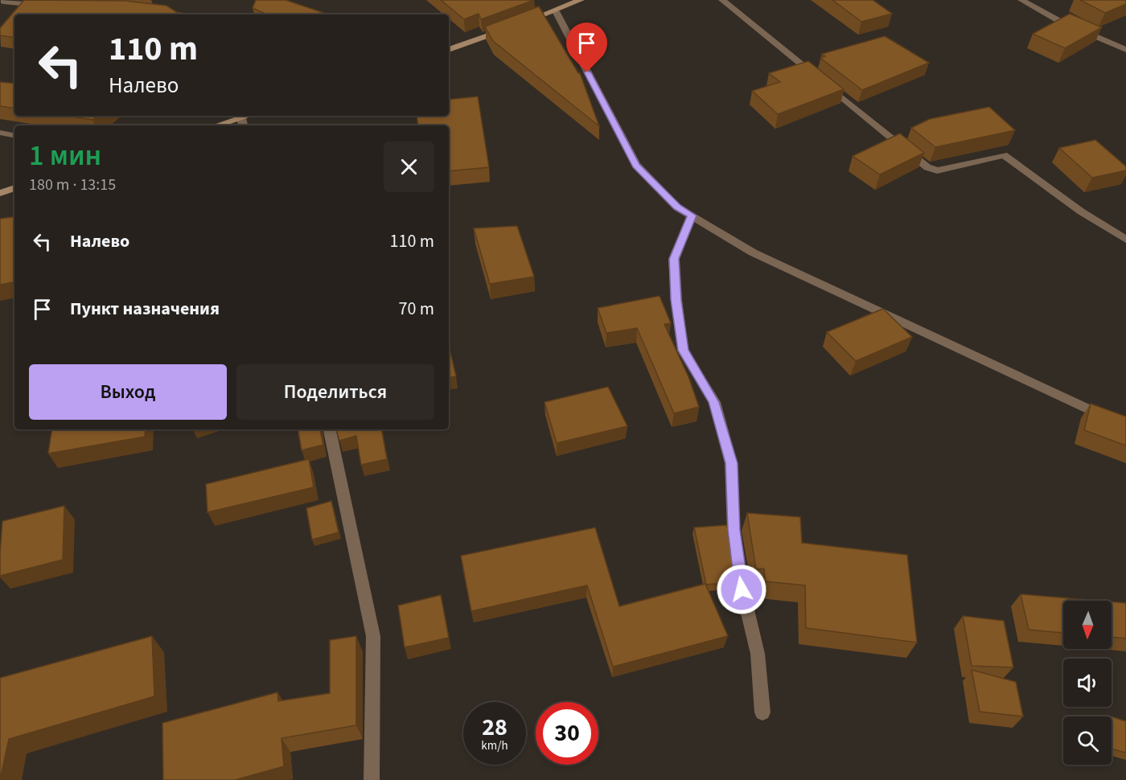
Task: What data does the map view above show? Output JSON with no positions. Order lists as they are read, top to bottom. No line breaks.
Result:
{"north":"bottom","page":{"turn":["110 m","Налево"],"heading":["1 мин","180 m · 13:15"],"list":[{"name":"Налево","value":"110 m"},{"name":"Пункт назначения","value":"70 m"}],"buttons":["Выход","Поделиться"],"speed":"28 km/h","limit":"30"}}
